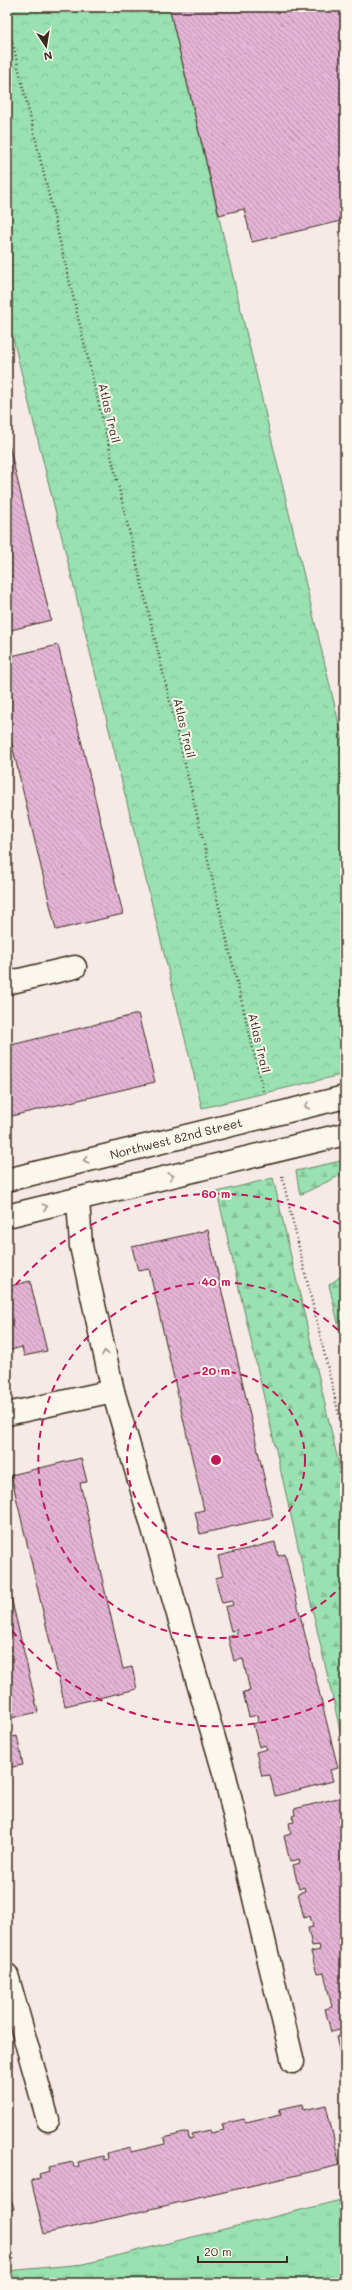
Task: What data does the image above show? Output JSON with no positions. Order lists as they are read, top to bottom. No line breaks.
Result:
{"streets":{"street":["Northwest 82nd Street"],"path":["Atlas Trail"]},"crossings":[["Atlas Trail","Northwest 82nd Street"]],"scale_bar":"20 m","north":"bottom","rings":["60 m","40 m","20 m"]}
